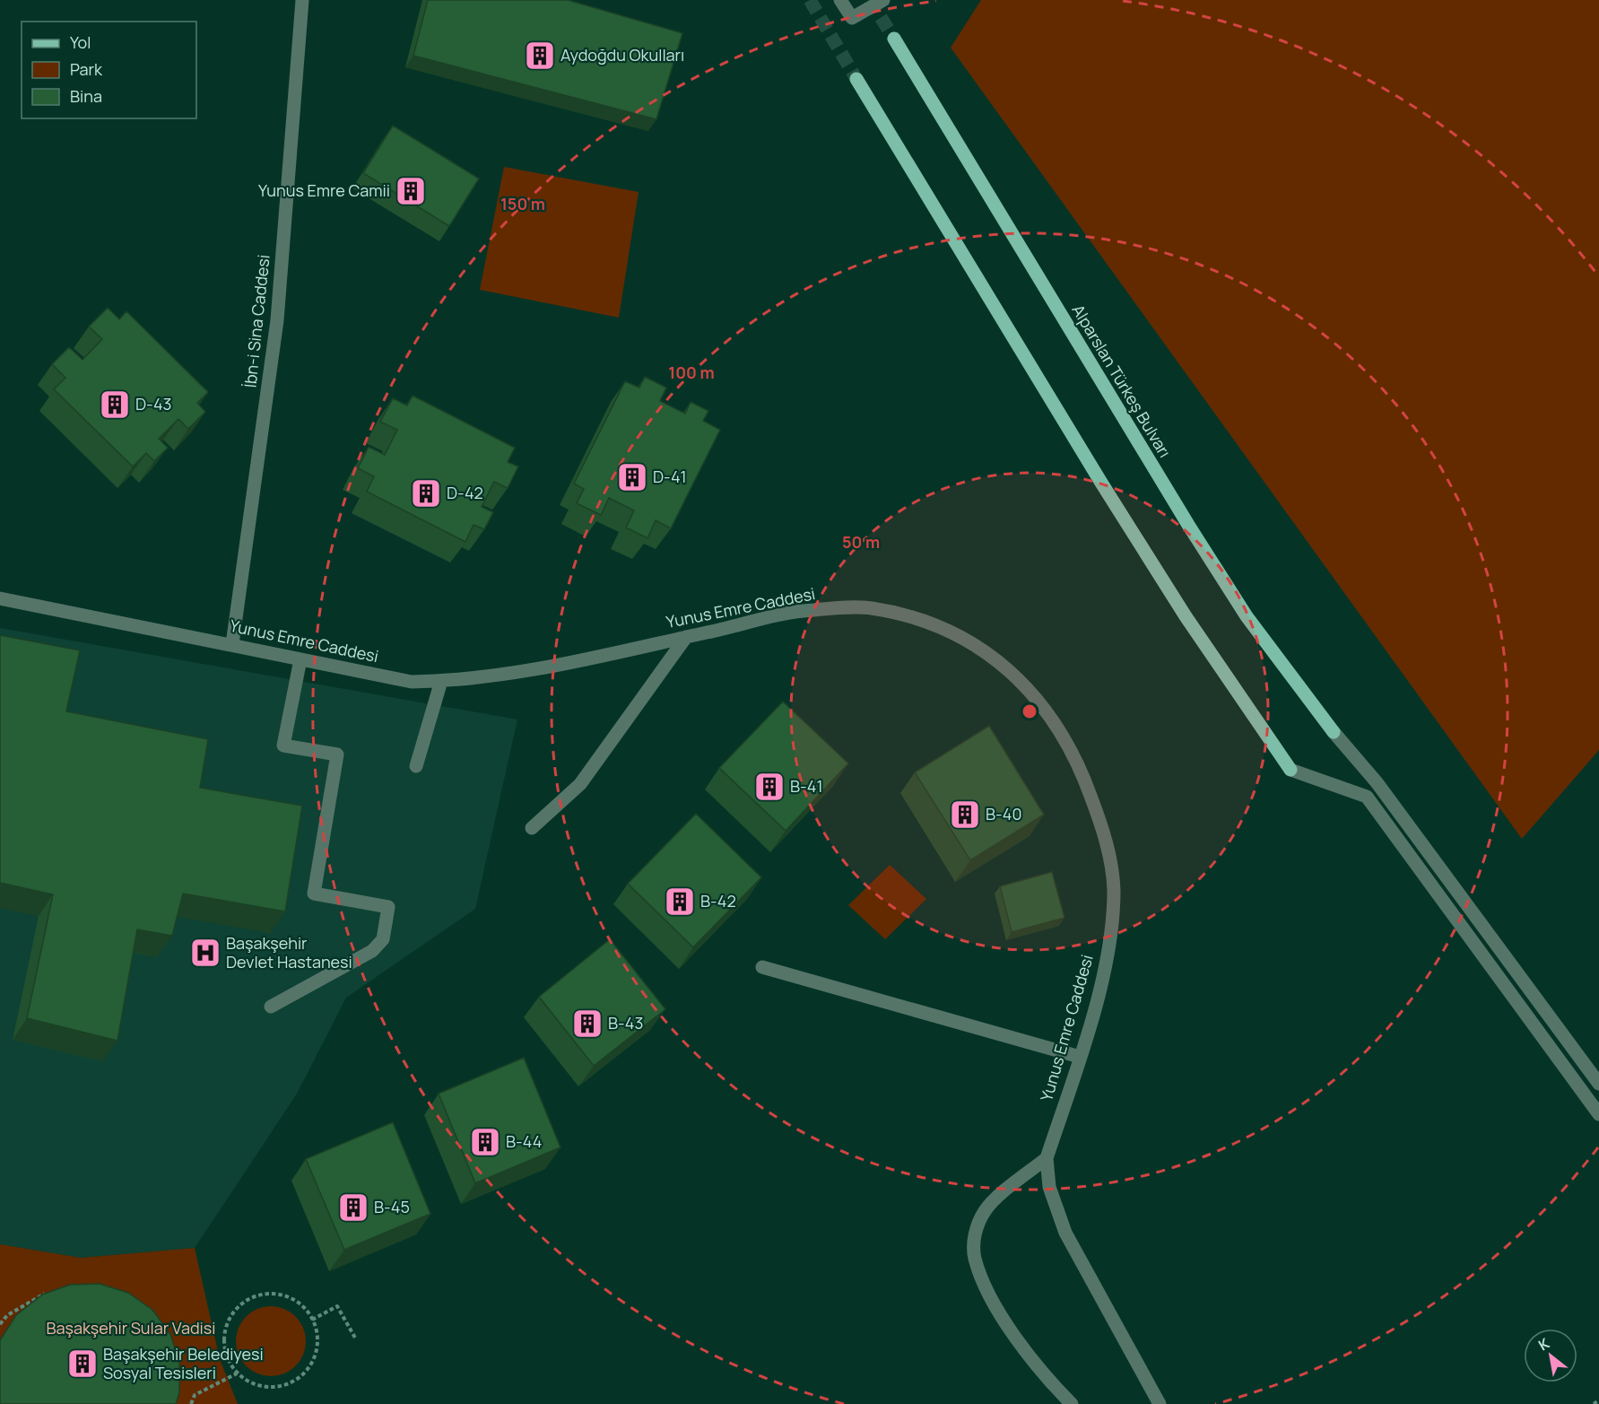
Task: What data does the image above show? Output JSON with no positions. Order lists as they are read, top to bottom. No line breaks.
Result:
{"streets":{"main road":["Alparslan Türkeş Bulvarı"],"street":["İbn-i Sina Caddesi","Yunus Emre Caddesi"]},"crossings":[["İbn-i Sina Caddesi","Yunus Emre Caddesi"]],"parks":["Başakşehir Sular Vadisi"],"places":{"building":["Aydoğdu Okulları","Yunus Emre Camii","D-43","D-41","D-42","B-41","B-40","B-42","B-43","B-44","B-45","Başakşehir Belediyesi Sosyal Tesisleri"],"hospital":["Başakşehir Devlet Hastanesi"]},"legend":["Yol","Park","Bina"],"north":"top left","rings":["150 m","100 m","50 m"]}
